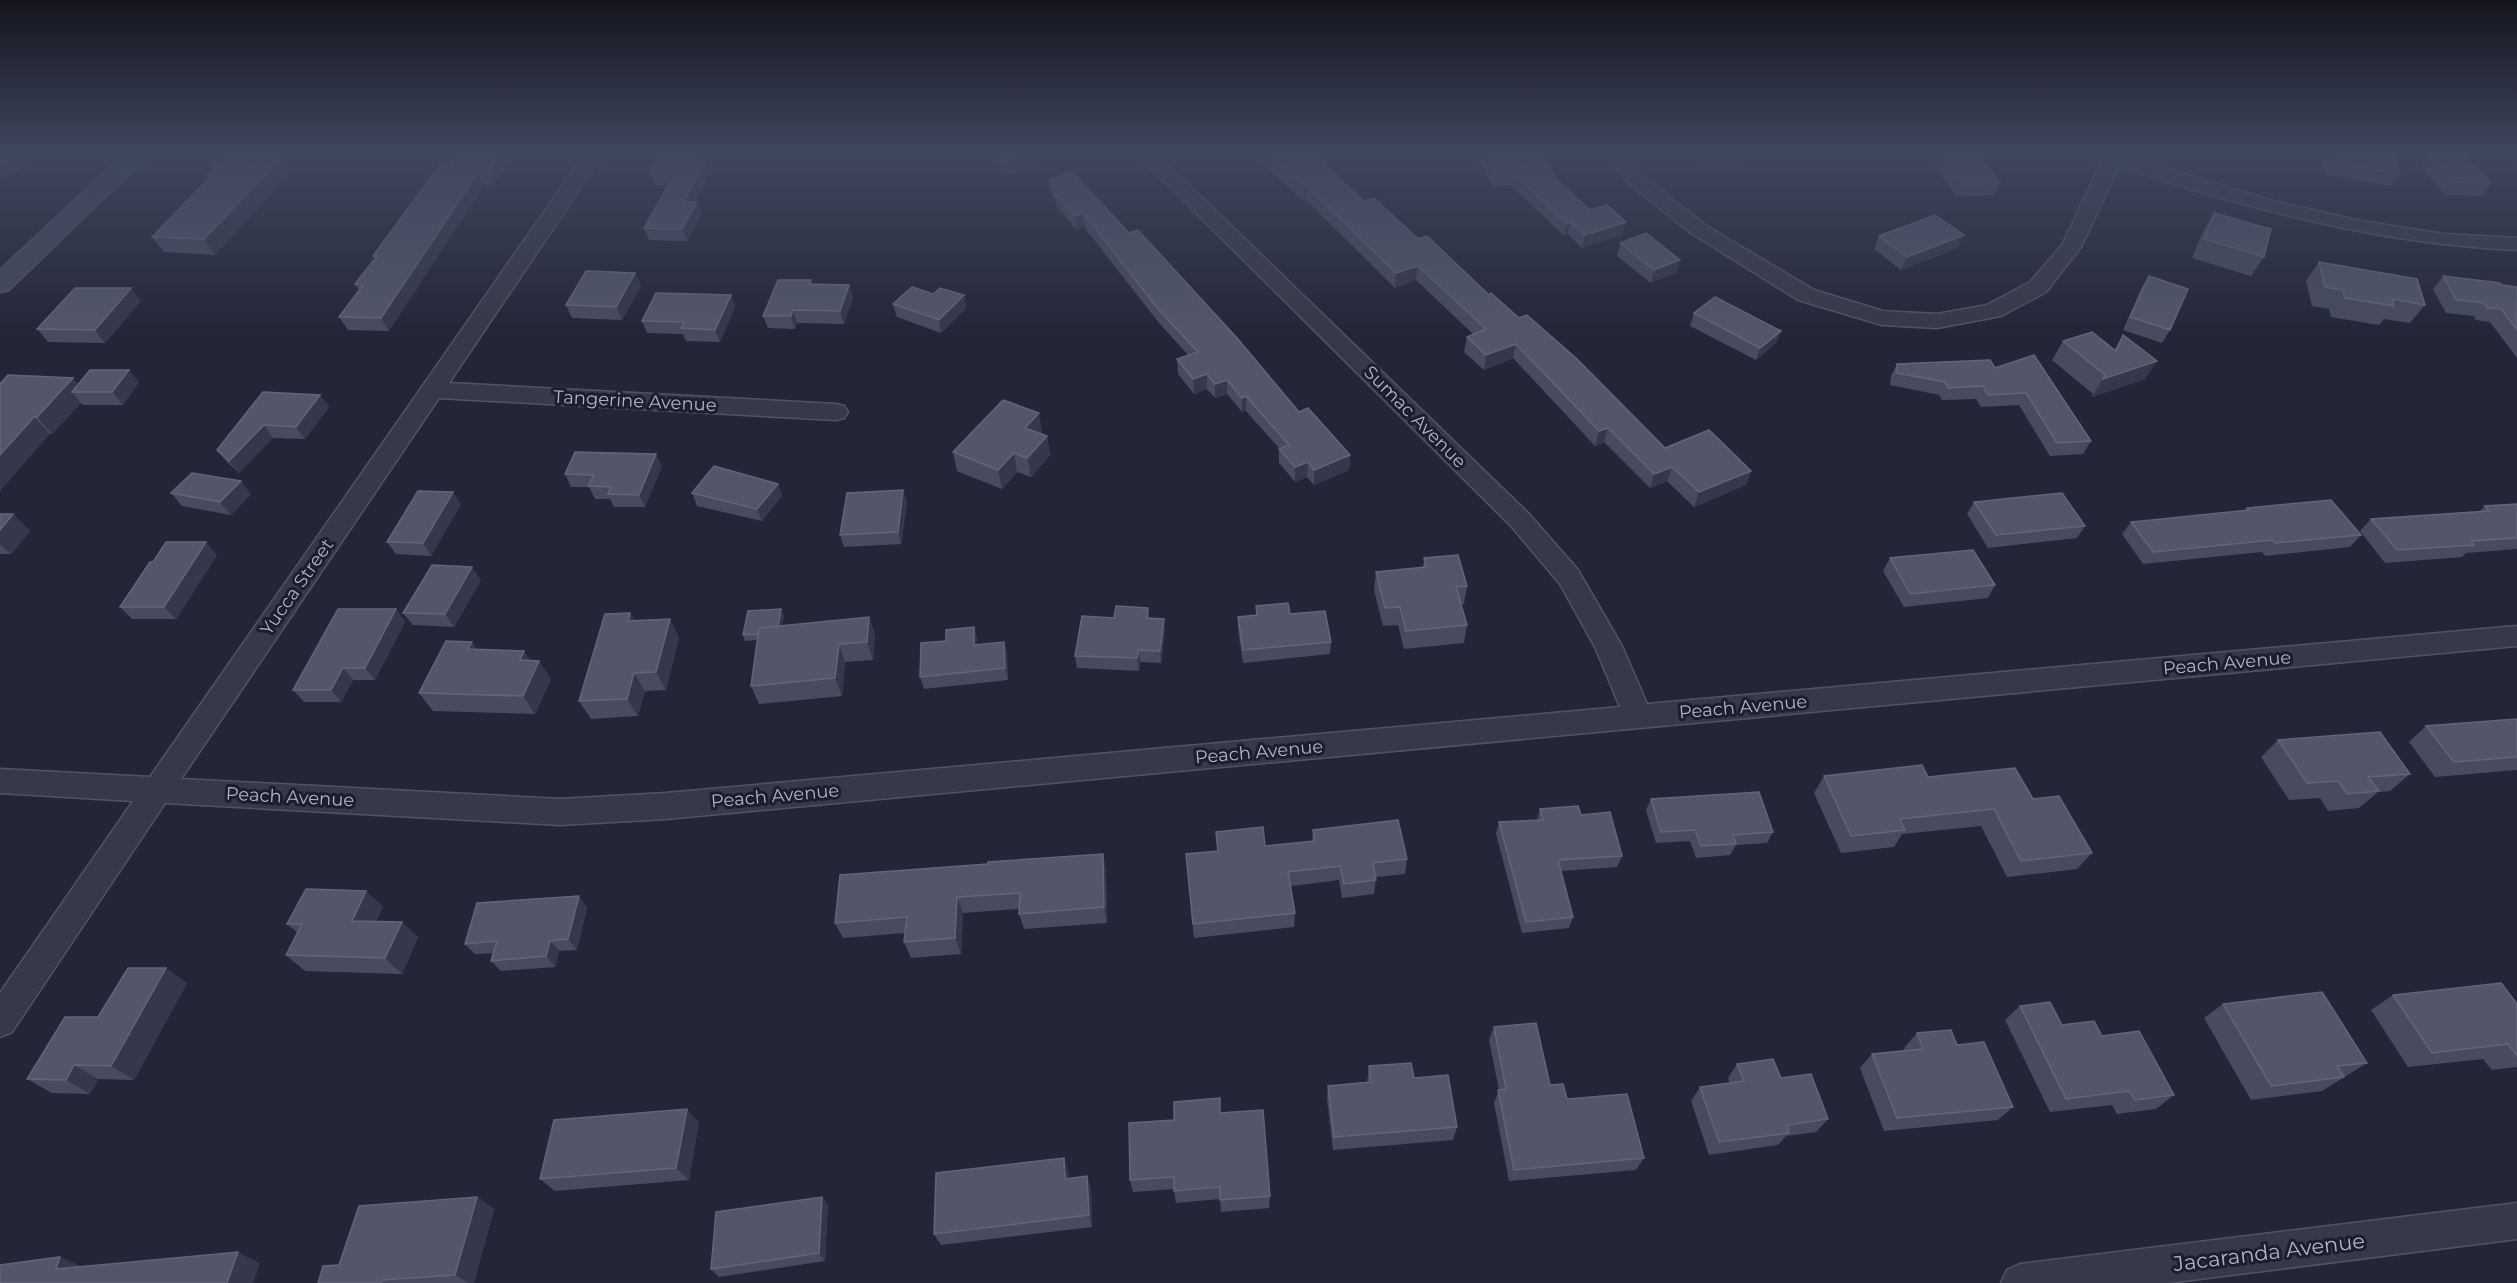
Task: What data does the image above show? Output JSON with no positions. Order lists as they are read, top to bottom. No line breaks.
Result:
{"streets":{"street":["Tangerine Avenue","Sumac Avenue","Yucca Street","Peach Avenue","Jacaranda Avenue"]},"crossings":[["Tangerine Avenue","Yucca Street"],["Sumac Avenue","Peach Avenue"],["Yucca Street","Peach Avenue"]]}
